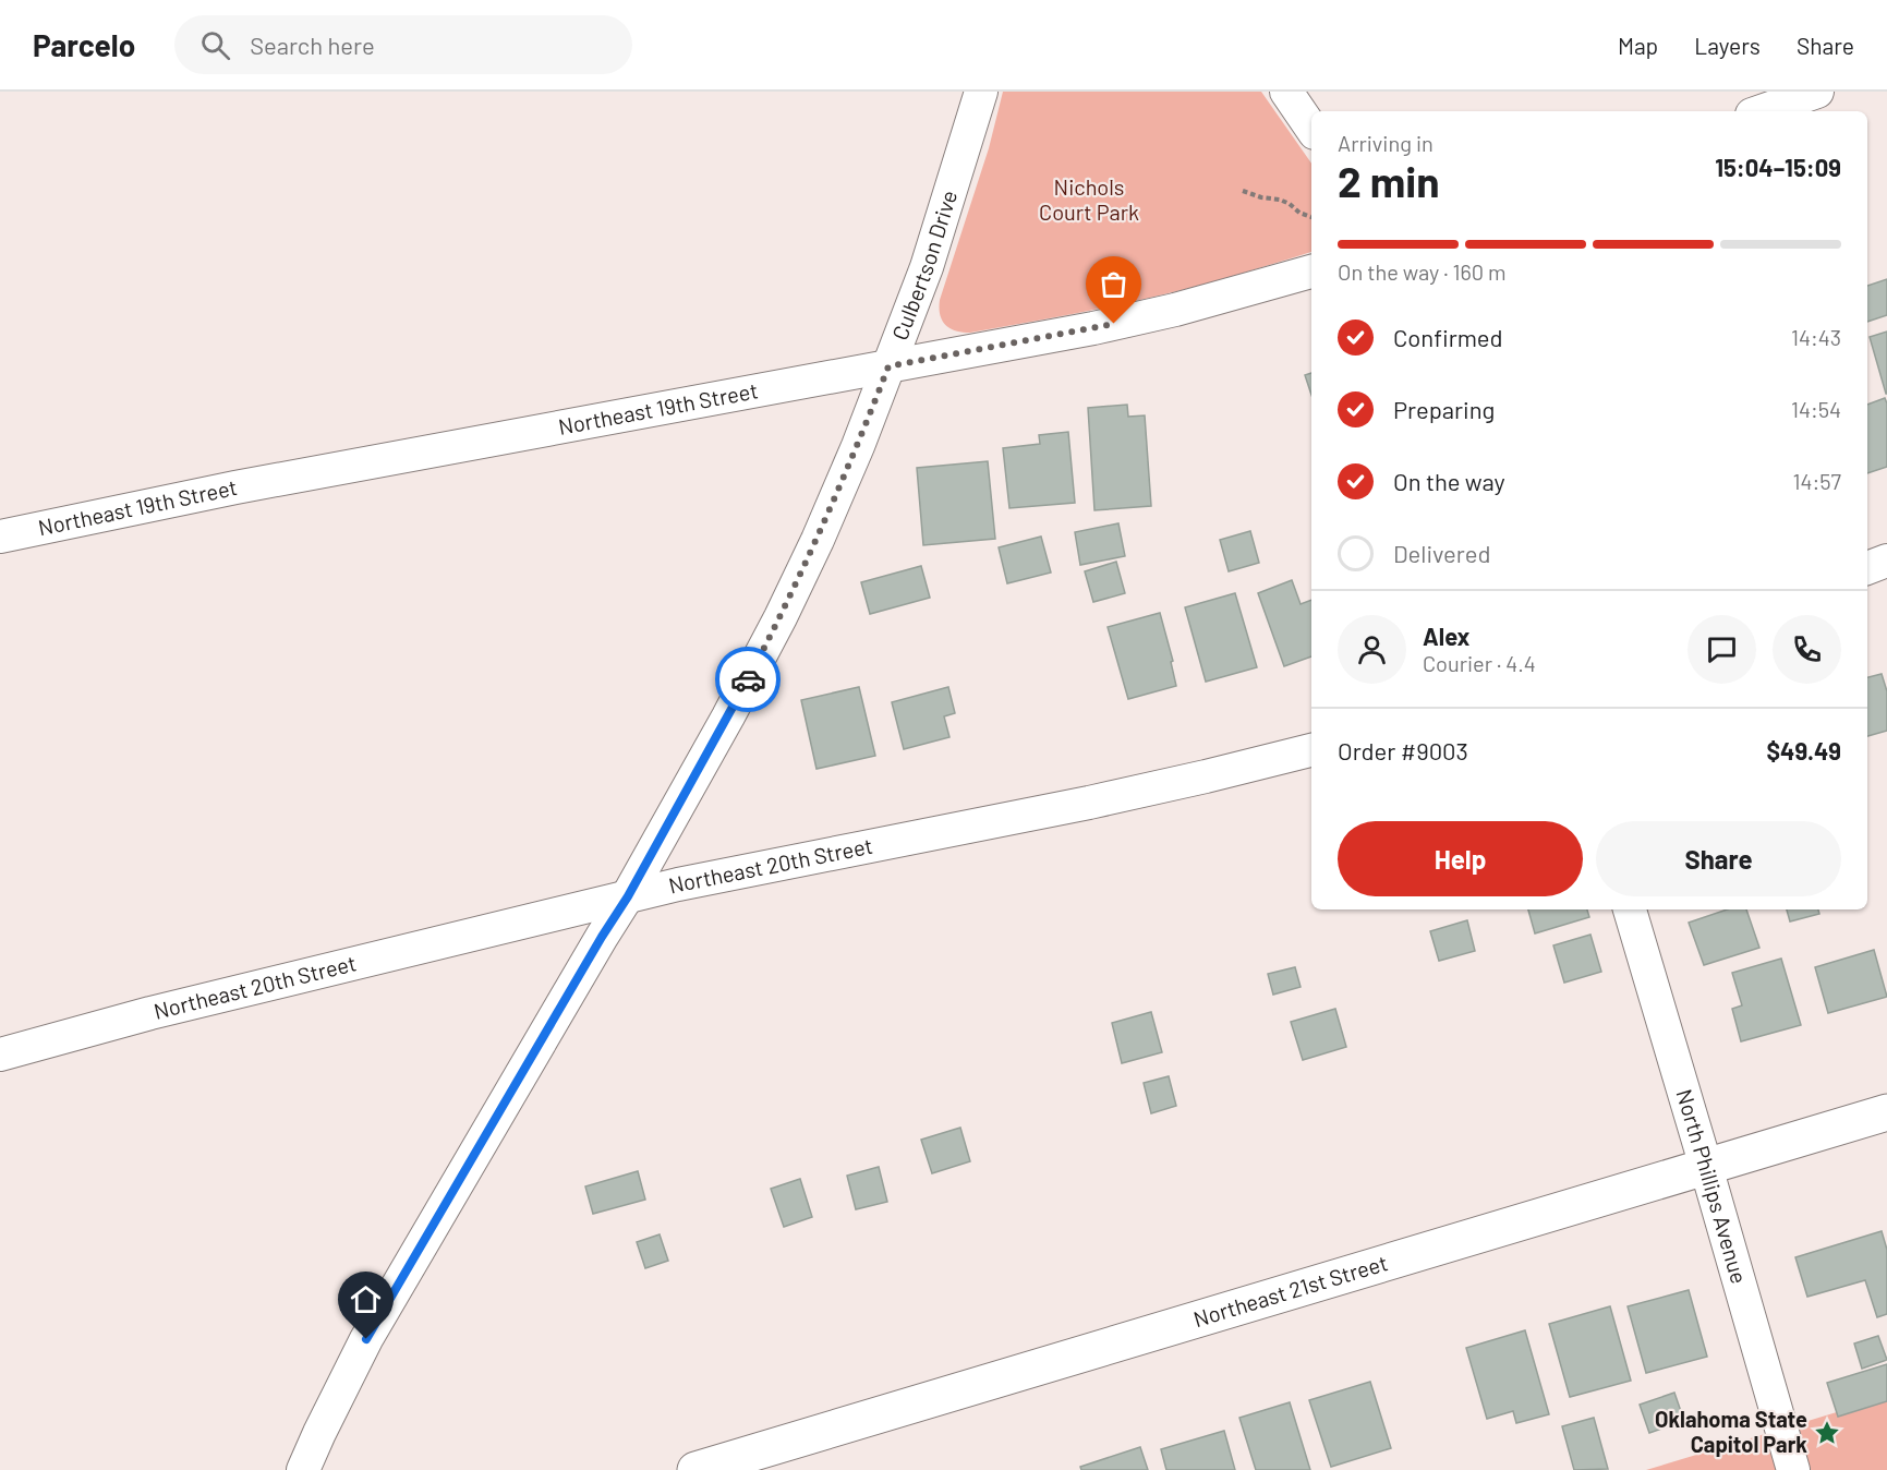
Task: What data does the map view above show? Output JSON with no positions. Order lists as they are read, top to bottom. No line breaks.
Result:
{"streets":{"street":["Culbertson Drive","Northeast 19th Street","Northeast 20th Street","North Phillips Avenue","Northeast 21st Street"]},"crossings":[["Culbertson Drive","Northeast 19th Street"],["Culbertson Drive","Northeast 20th Street"],["North Phillips Avenue","Northeast 21st Street"]],"parks":["Nichols Court Park"],"places":{"place":["Oklahoma State Capitol Park"]},"page":{"header":"Parcelo","search":"Search here","nav":["Map","Layers","Share"],"heading":["2 min","Arriving in","15:04–15:09"],"panel":["Alex","Courier · 4.4","Order #9003","$49.49"],"bar":"On the way · 160 m","list":[["Confirmed","14:43"],["Preparing","14:54"],["On the way","14:57"],"Delivered"],"buttons":["Help","Share"]}}
